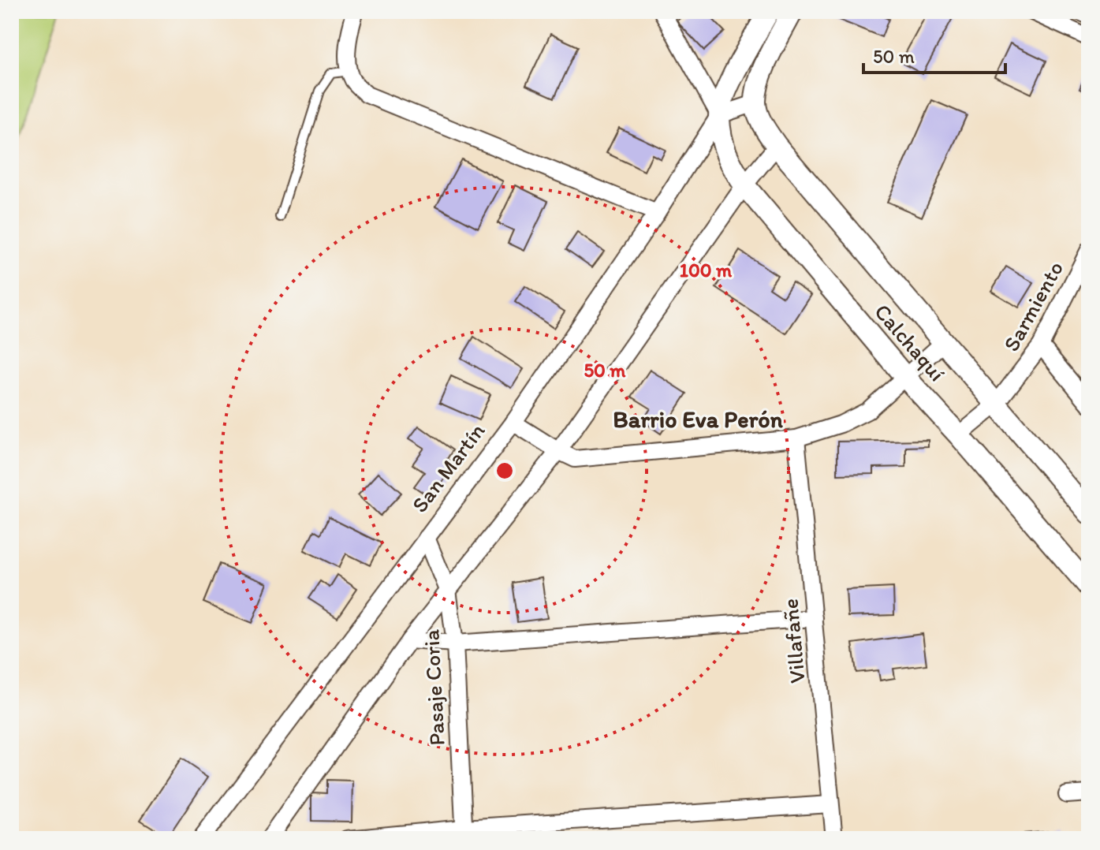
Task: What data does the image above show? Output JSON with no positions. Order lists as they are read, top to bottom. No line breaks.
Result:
{"streets":{"street":["Sarmiento","Calchaquí","San Martín","Villafañe","Pasaje Coria"]},"crossings":[["Sarmiento","Calchaquí"],["Calchaquí","San Martín"],["San Martín","Pasaje Coria"]],"districts":["Barrio Eva Perón"],"scale_bar":"50 m","rings":["100 m","50 m"]}
